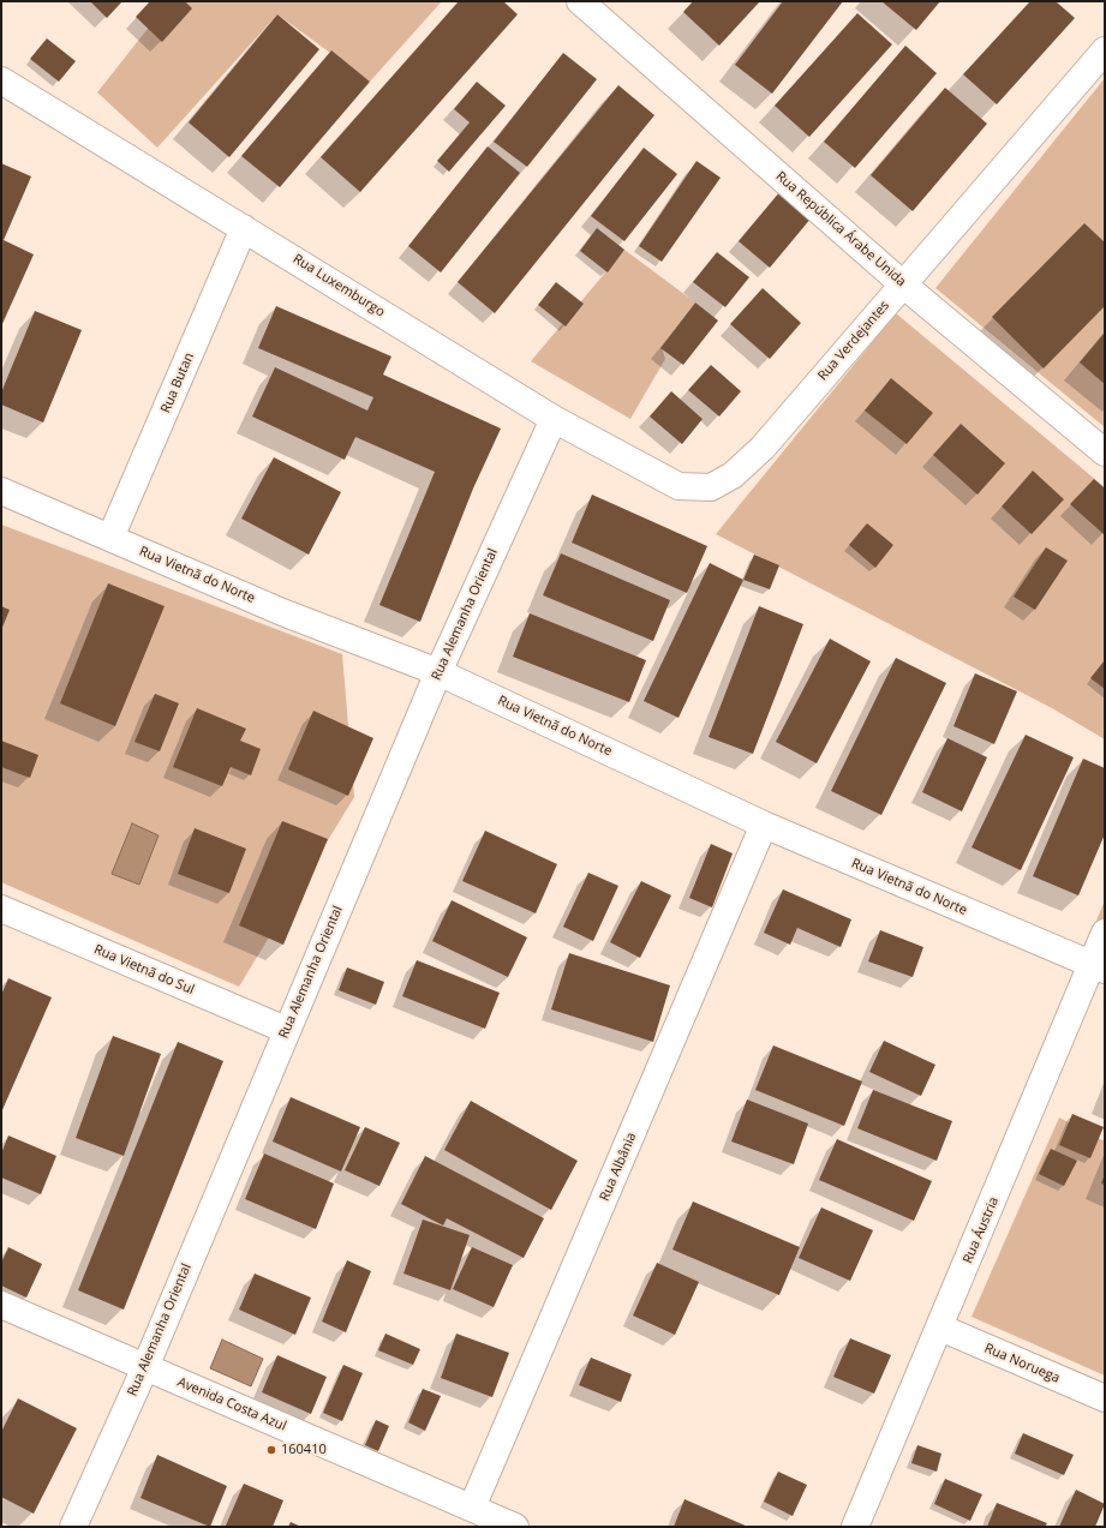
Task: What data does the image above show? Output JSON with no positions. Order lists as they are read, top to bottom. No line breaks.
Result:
{"streets":{"street":["Rua República Árabe Unida","Rua Luxemburgo","Rua Verdejantes","Rua Butan","Rua Vietnã do Norte","Rua Alemanha Oriental","Rua Vietnã do Sul","Rua Albânia","Rua Áustria","Rua Noruega","Avenida Costa Azul"]},"crossings":[["Rua República Árabe Unida","Rua Verdejantes"],["Rua Luxemburgo","Rua Verdejantes"],["Rua Luxemburgo","Rua Butan"],["Rua Luxemburgo","Rua Alemanha Oriental"],["Rua Butan","Rua Vietnã do Norte"],["Rua Vietnã do Norte","Rua Alemanha Oriental"],["Rua Vietnã do Norte","Rua Albânia"],["Rua Vietnã do Norte","Rua Áustria"],["Rua Alemanha Oriental","Rua Vietnã do Sul"],["Rua Alemanha Oriental","Avenida Costa Azul"],["Rua Albânia","Avenida Costa Azul"],["Rua Áustria","Rua Noruega"]],"places":["160410"]}
